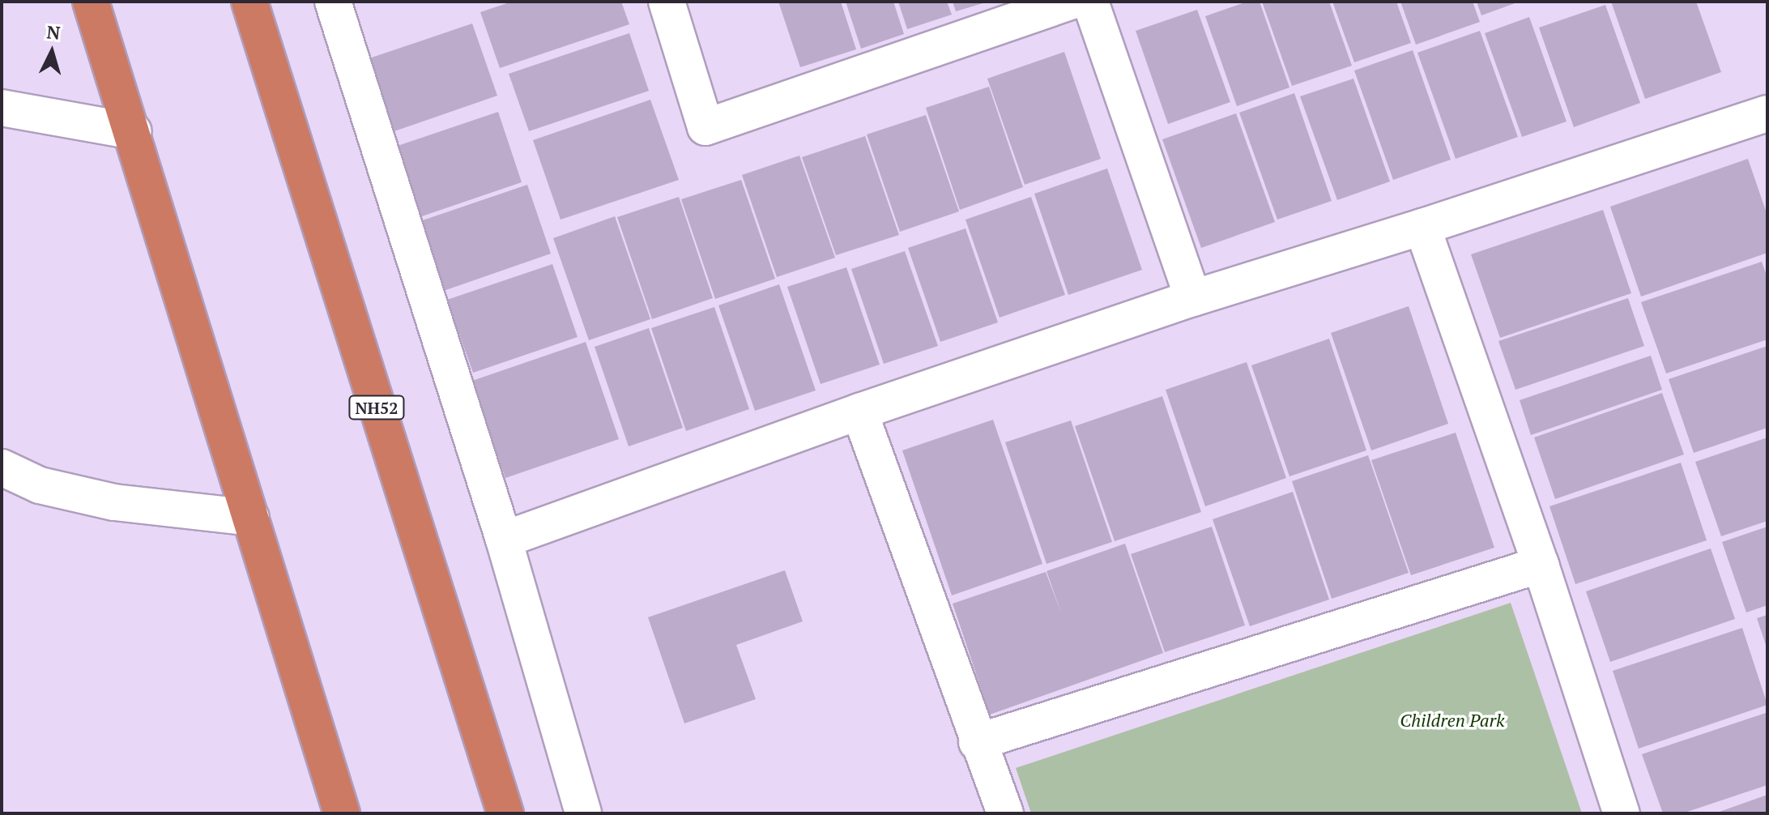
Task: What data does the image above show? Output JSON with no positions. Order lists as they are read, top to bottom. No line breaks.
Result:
{"streets":{"highway":["NH52"]},"parks":["Children Park"],"north":"top"}
